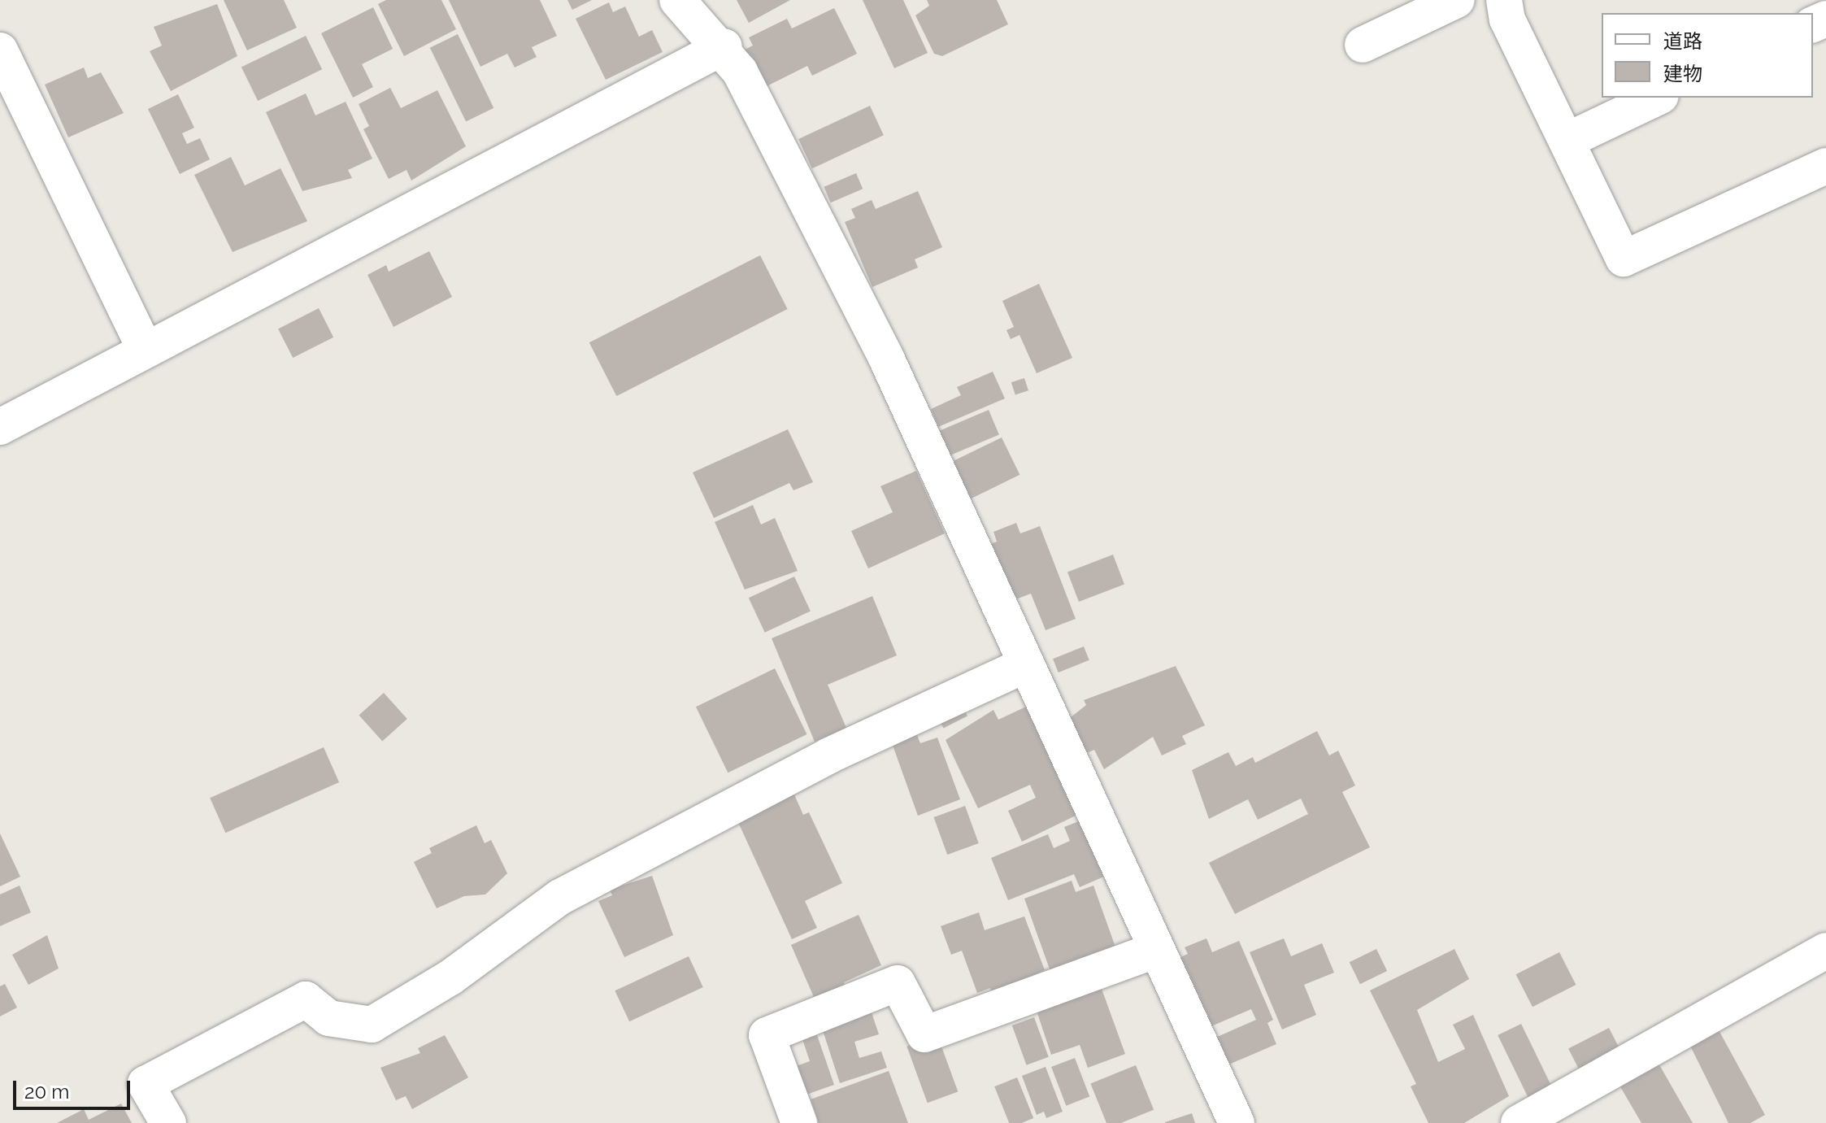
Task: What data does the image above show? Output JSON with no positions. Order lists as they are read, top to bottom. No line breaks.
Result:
{"legend":["道路","建物"],"scale_bar":"20 m"}
